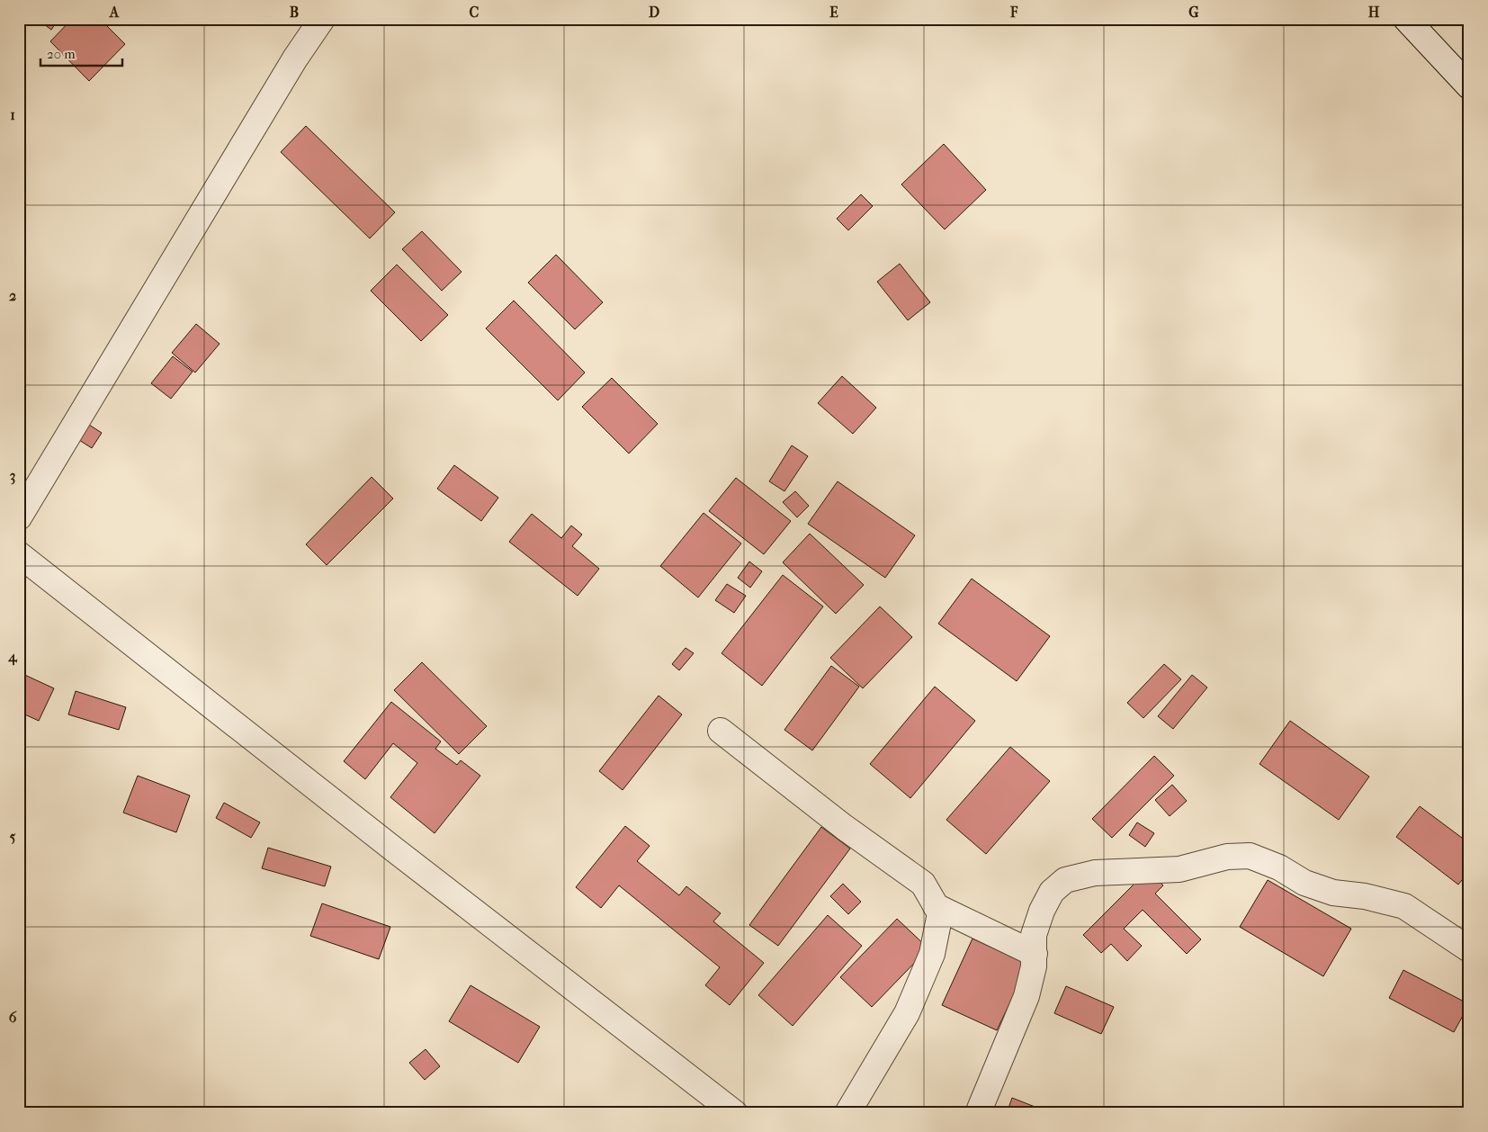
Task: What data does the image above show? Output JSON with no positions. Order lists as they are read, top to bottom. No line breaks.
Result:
{"scale_bar":"20 m","grid":{"columns":["A","B","C","D","E","F","G","H"],"rows":["1","2","3","4","5","6"]}}
